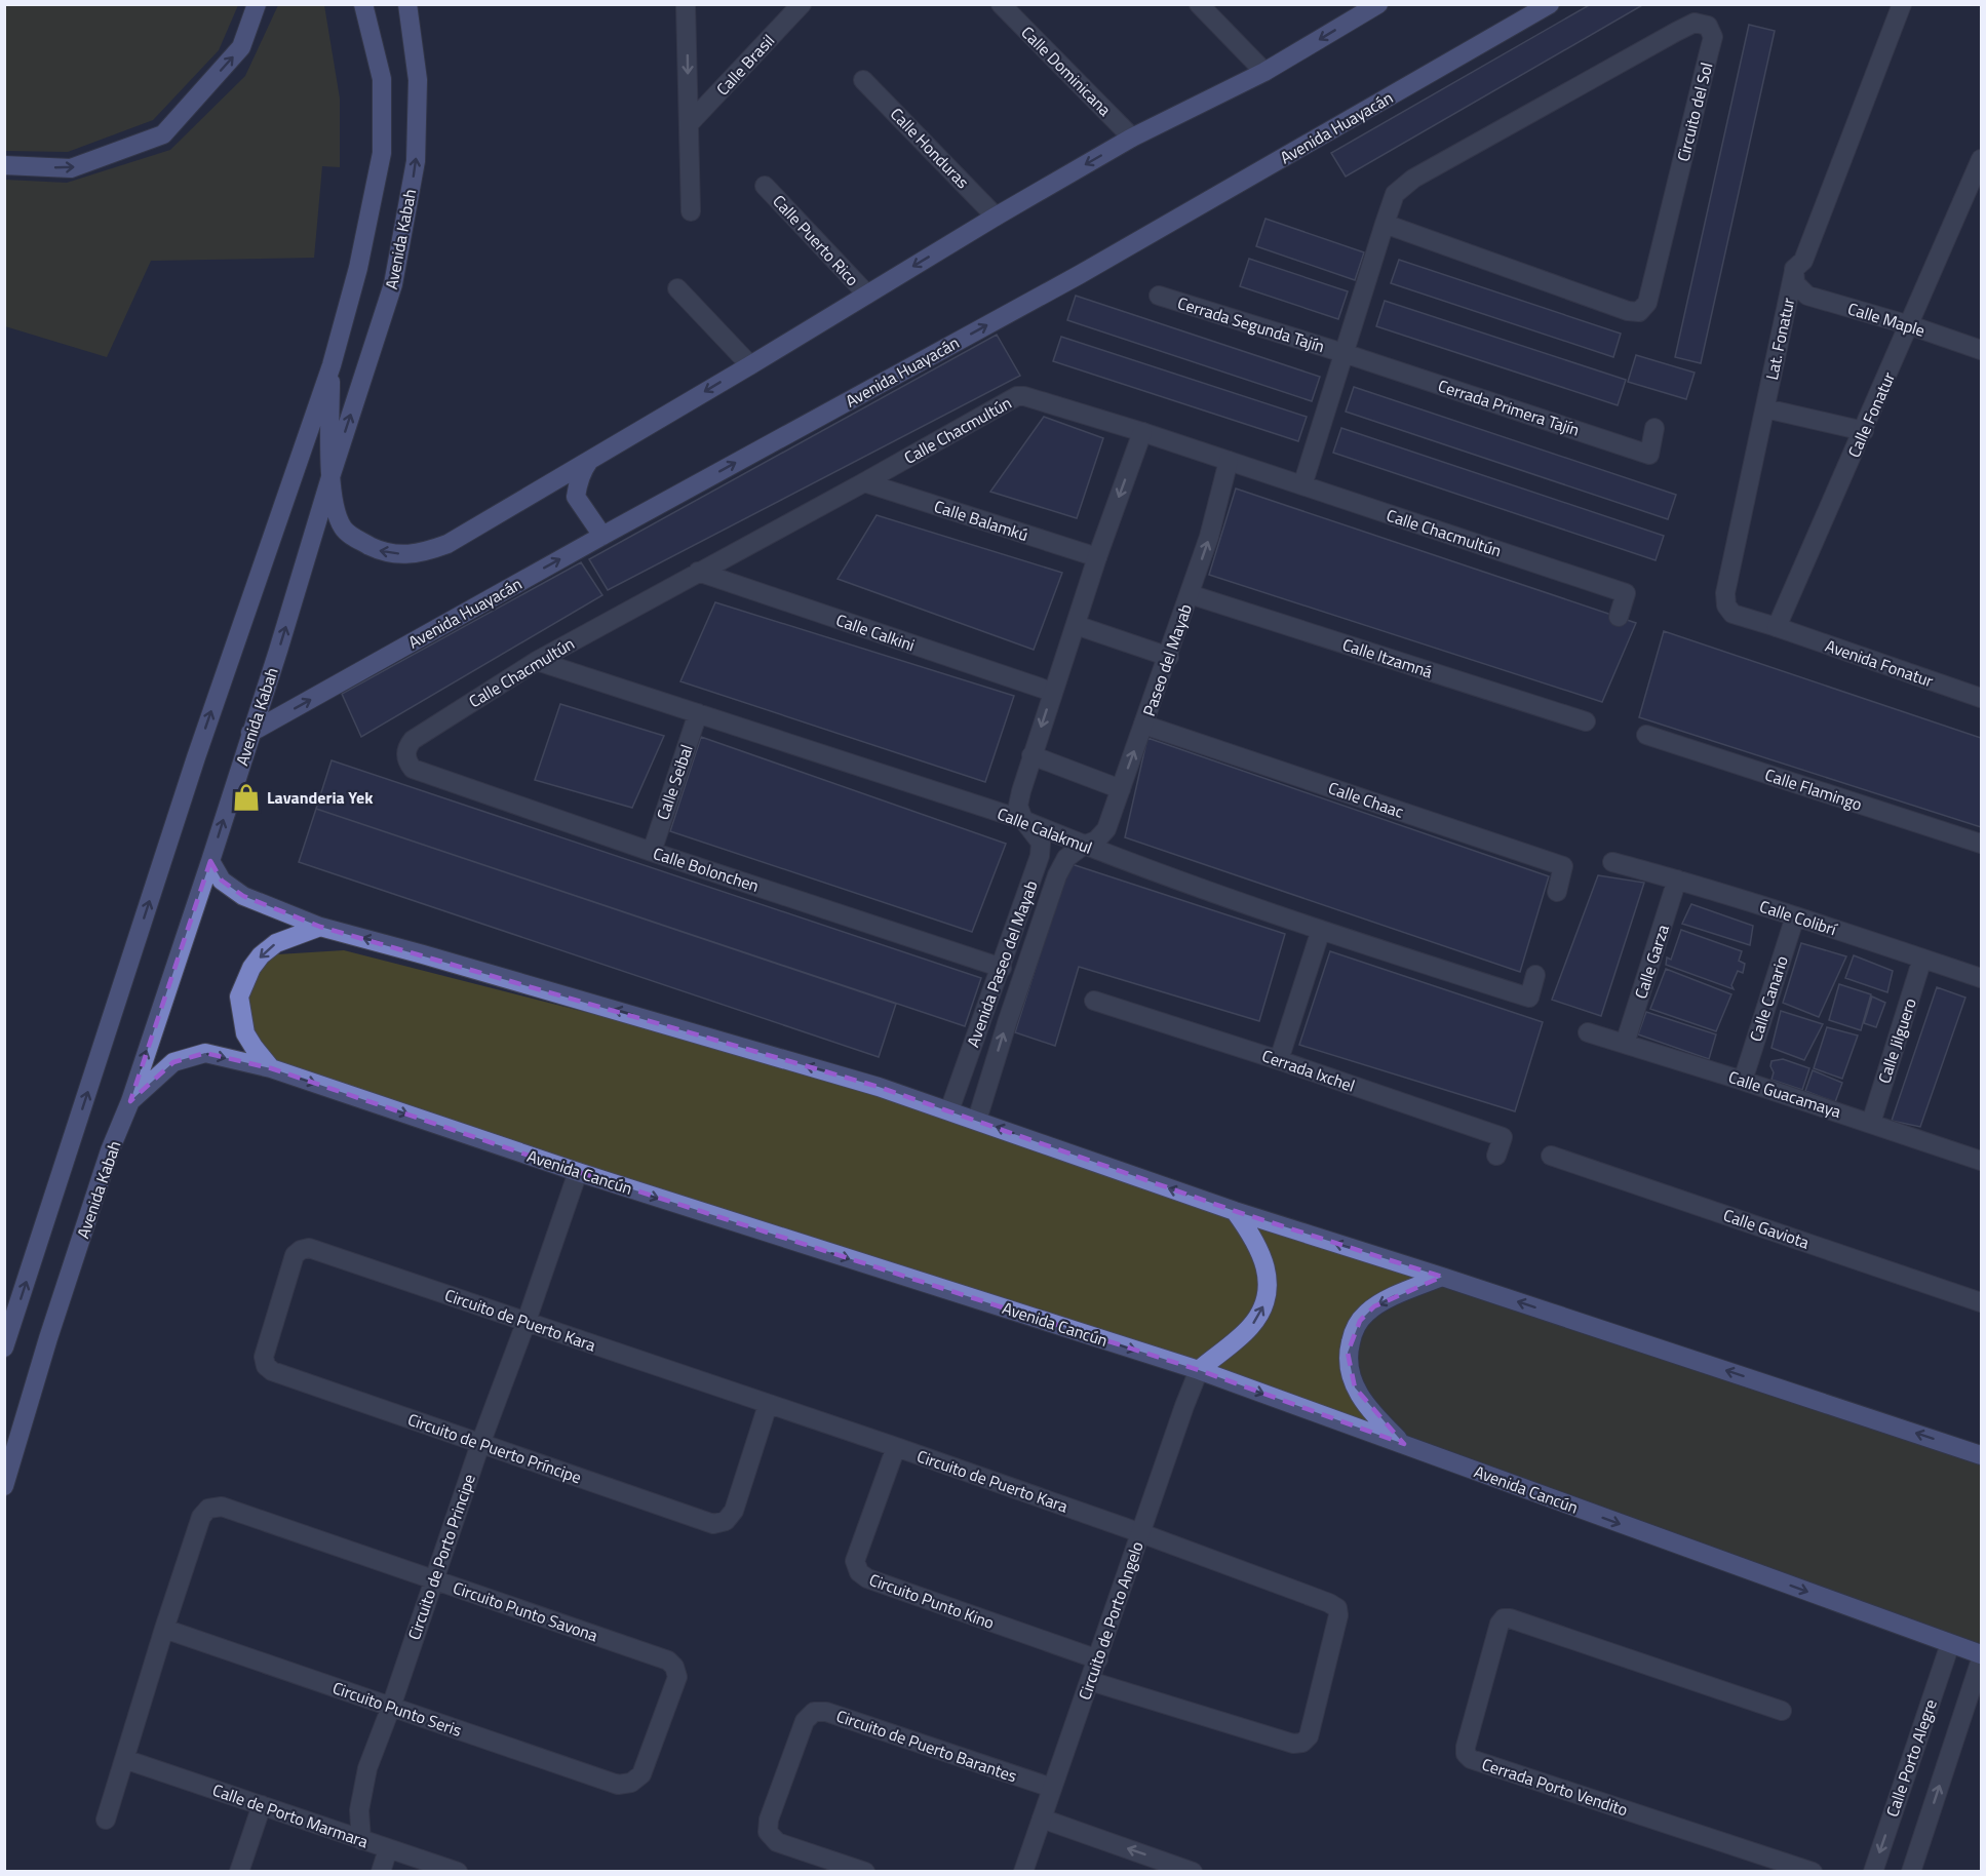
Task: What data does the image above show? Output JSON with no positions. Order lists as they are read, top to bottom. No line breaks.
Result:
{"streets":{"main road":["Avenida Huayacán","Avenida Kabah","Avenida Cancún"],"street":["Calle Brasil","Calle Dominicana","Circuito del Sol","Calle Honduras","Calle Puerto Rico","Calle Maple","Cerrada Segunda Tajín","Lat. Fonatur","Cerrada Primera Tajín","Calle Fonatur","Calle Chacmultún","Calle Balamkú","Calle Calkini","Calle Itzamná","Paseo del Mayab","Avenida Fonatur","Calle Seibal","Calle Flamingo","Calle Chaac","Calle Calakmul","Calle Bolonchen","Calle Colibrí","Calle Garza","Avenida Paseo del Mayab","Calle Canario","Calle Jilguero","Cerrada Ixchel","Calle Guacamaya","Calle Gaviota","Circuito de Puerto Kara","Circuito de Puerto Príncipe","Circuito de Porto Principe","Circuito Punto Kino","Circuito Punto Savona","Circuito de Porto Angelo","Circuito Punto Seris","Circuito de Puerto Barantes","Calle Porto Alegre","Cerrada Porto Vendito","Calle de Porto Marmara"]},"crossings":[["Avenida Huayacán","Avenida Kabah"],["Avenida Kabah","Avenida Cancún"],["Calle Maple","Lat. Fonatur"],["Calle Maple","Calle Fonatur"],["Cerrada Segunda Tajín","Cerrada Primera Tajín"],["Lat. Fonatur","Calle Fonatur"],["Lat. Fonatur","Avenida Fonatur"],["Calle Fonatur","Avenida Fonatur"],["Calle Chacmultún","Calle Balamkú"],["Calle Chacmultún","Calle Calkini"],["Calle Chacmultún","Paseo del Mayab"],["Calle Chacmultún","Calle Calakmul"],["Calle Chacmultún","Calle Bolonchen"],["Calle Itzamná","Paseo del Mayab"],["Paseo del Mayab","Calle Chaac"],["Paseo del Mayab","Calle Calakmul"],["Paseo del Mayab","Avenida Paseo del Mayab"],["Calle Seibal","Calle Calakmul"],["Calle Seibal","Calle Bolonchen"],["Calle Calakmul","Avenida Paseo del Mayab"],["Calle Bolonchen","Avenida Paseo del Mayab"],["Calle Colibrí","Calle Garza"],["Calle Colibrí","Calle Canario"],["Calle Colibrí","Calle Jilguero"],["Calle Garza","Calle Guacamaya"],["Calle Canario","Calle Guacamaya"],["Calle Jilguero","Calle Guacamaya"],["Avenida Cancún","Circuito de Porto Principe"],["Avenida Cancún","Circuito de Porto Angelo"],["Avenida Cancún","Calle Porto Alegre"],["Circuito de Puerto Kara","Circuito de Puerto Príncipe"],["Circuito de Puerto Kara","Circuito de Porto Principe"],["Circuito de Puerto Kara","Circuito Punto Kino"],["Circuito de Puerto Kara","Circuito de Porto Angelo"],["Circuito de Puerto Príncipe","Circuito de Porto Principe"],["Circuito de Porto Principe","Circuito Punto Savona"],["Circuito de Porto Principe","Circuito Punto Seris"],["Circuito de Porto Principe","Calle de Porto Marmara"],["Circuito Punto Kino","Circuito de Porto Angelo"],["Circuito Punto Savona","Circuito Punto Seris"],["Circuito de Porto Angelo","Circuito de Puerto Barantes"]],"places":{"shop":["Lavanderia Yek"]}}
